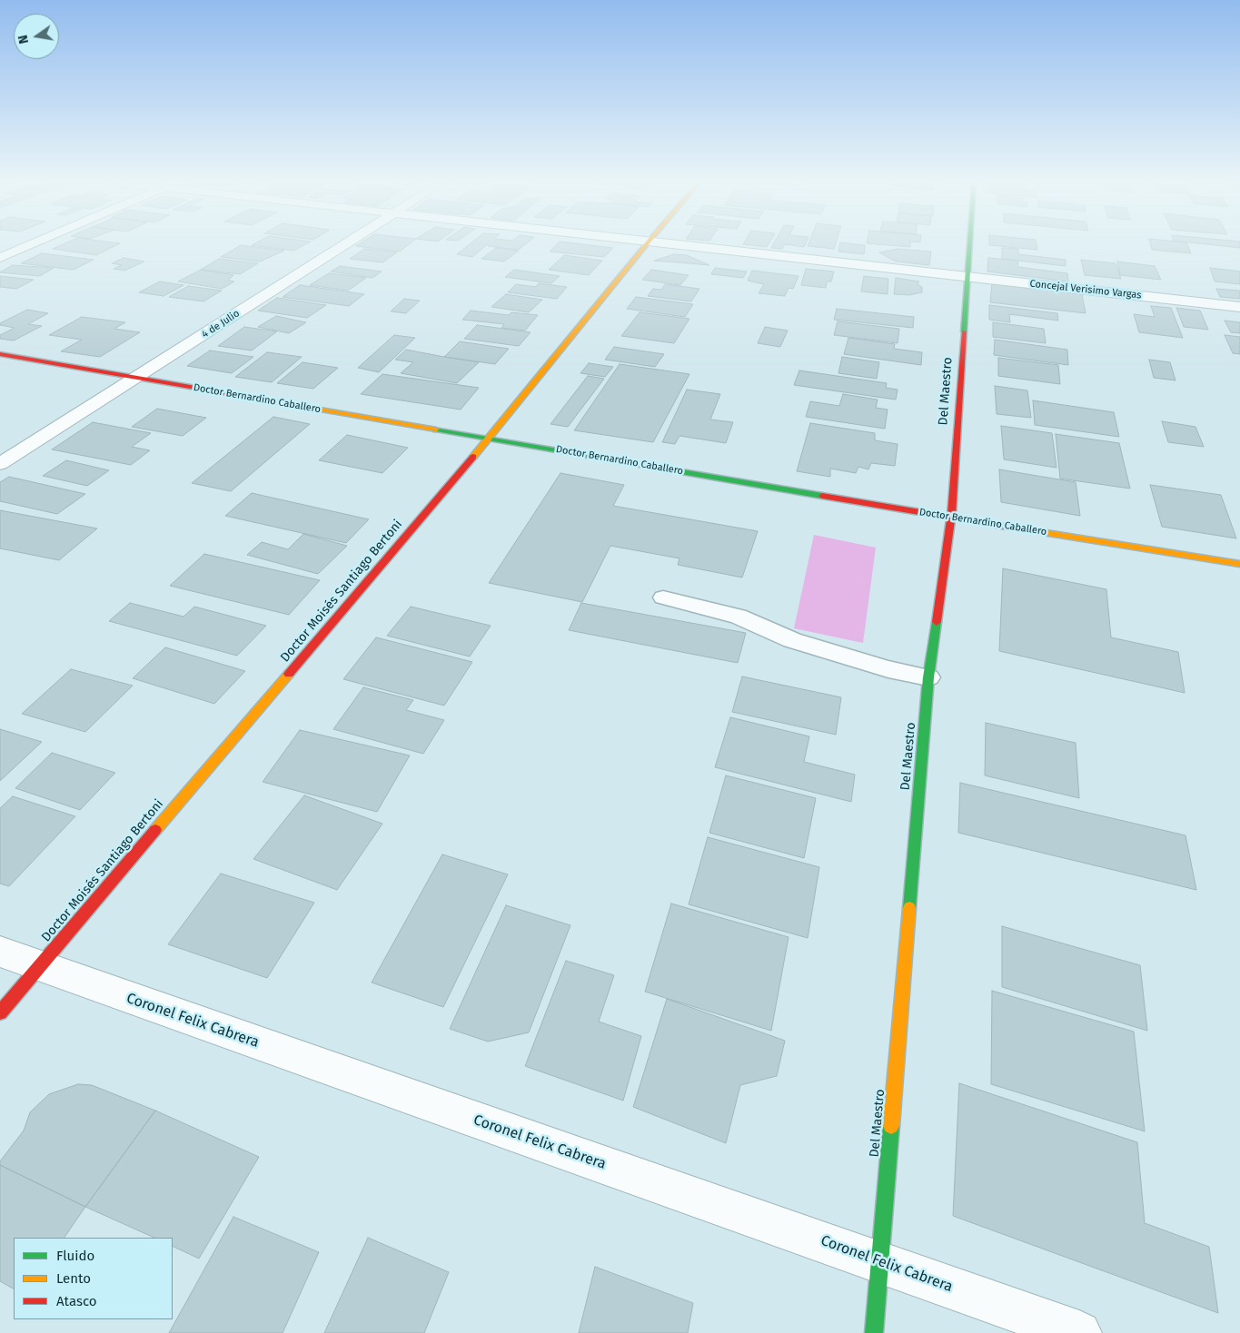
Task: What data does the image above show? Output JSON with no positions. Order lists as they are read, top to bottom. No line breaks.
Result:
{"streets":{"street":["Concejal Verisimo Vargas","4 de Julio","Del Maestro","Doctor Bernardino Caballero","Doctor Moisés Santiago Bertoni","Coronel Felix Cabrera"]},"crossings":[["Concejal Verisimo Vargas","Del Maestro"],["4 de Julio","Doctor Bernardino Caballero"],["Del Maestro","Doctor Bernardino Caballero"],["Del Maestro","Coronel Felix Cabrera"],["Doctor Bernardino Caballero","Doctor Moisés Santiago Bertoni"],["Doctor Moisés Santiago Bertoni","Coronel Felix Cabrera"]],"legend":["Fluido","Lento","Atasco"],"north":"left"}
